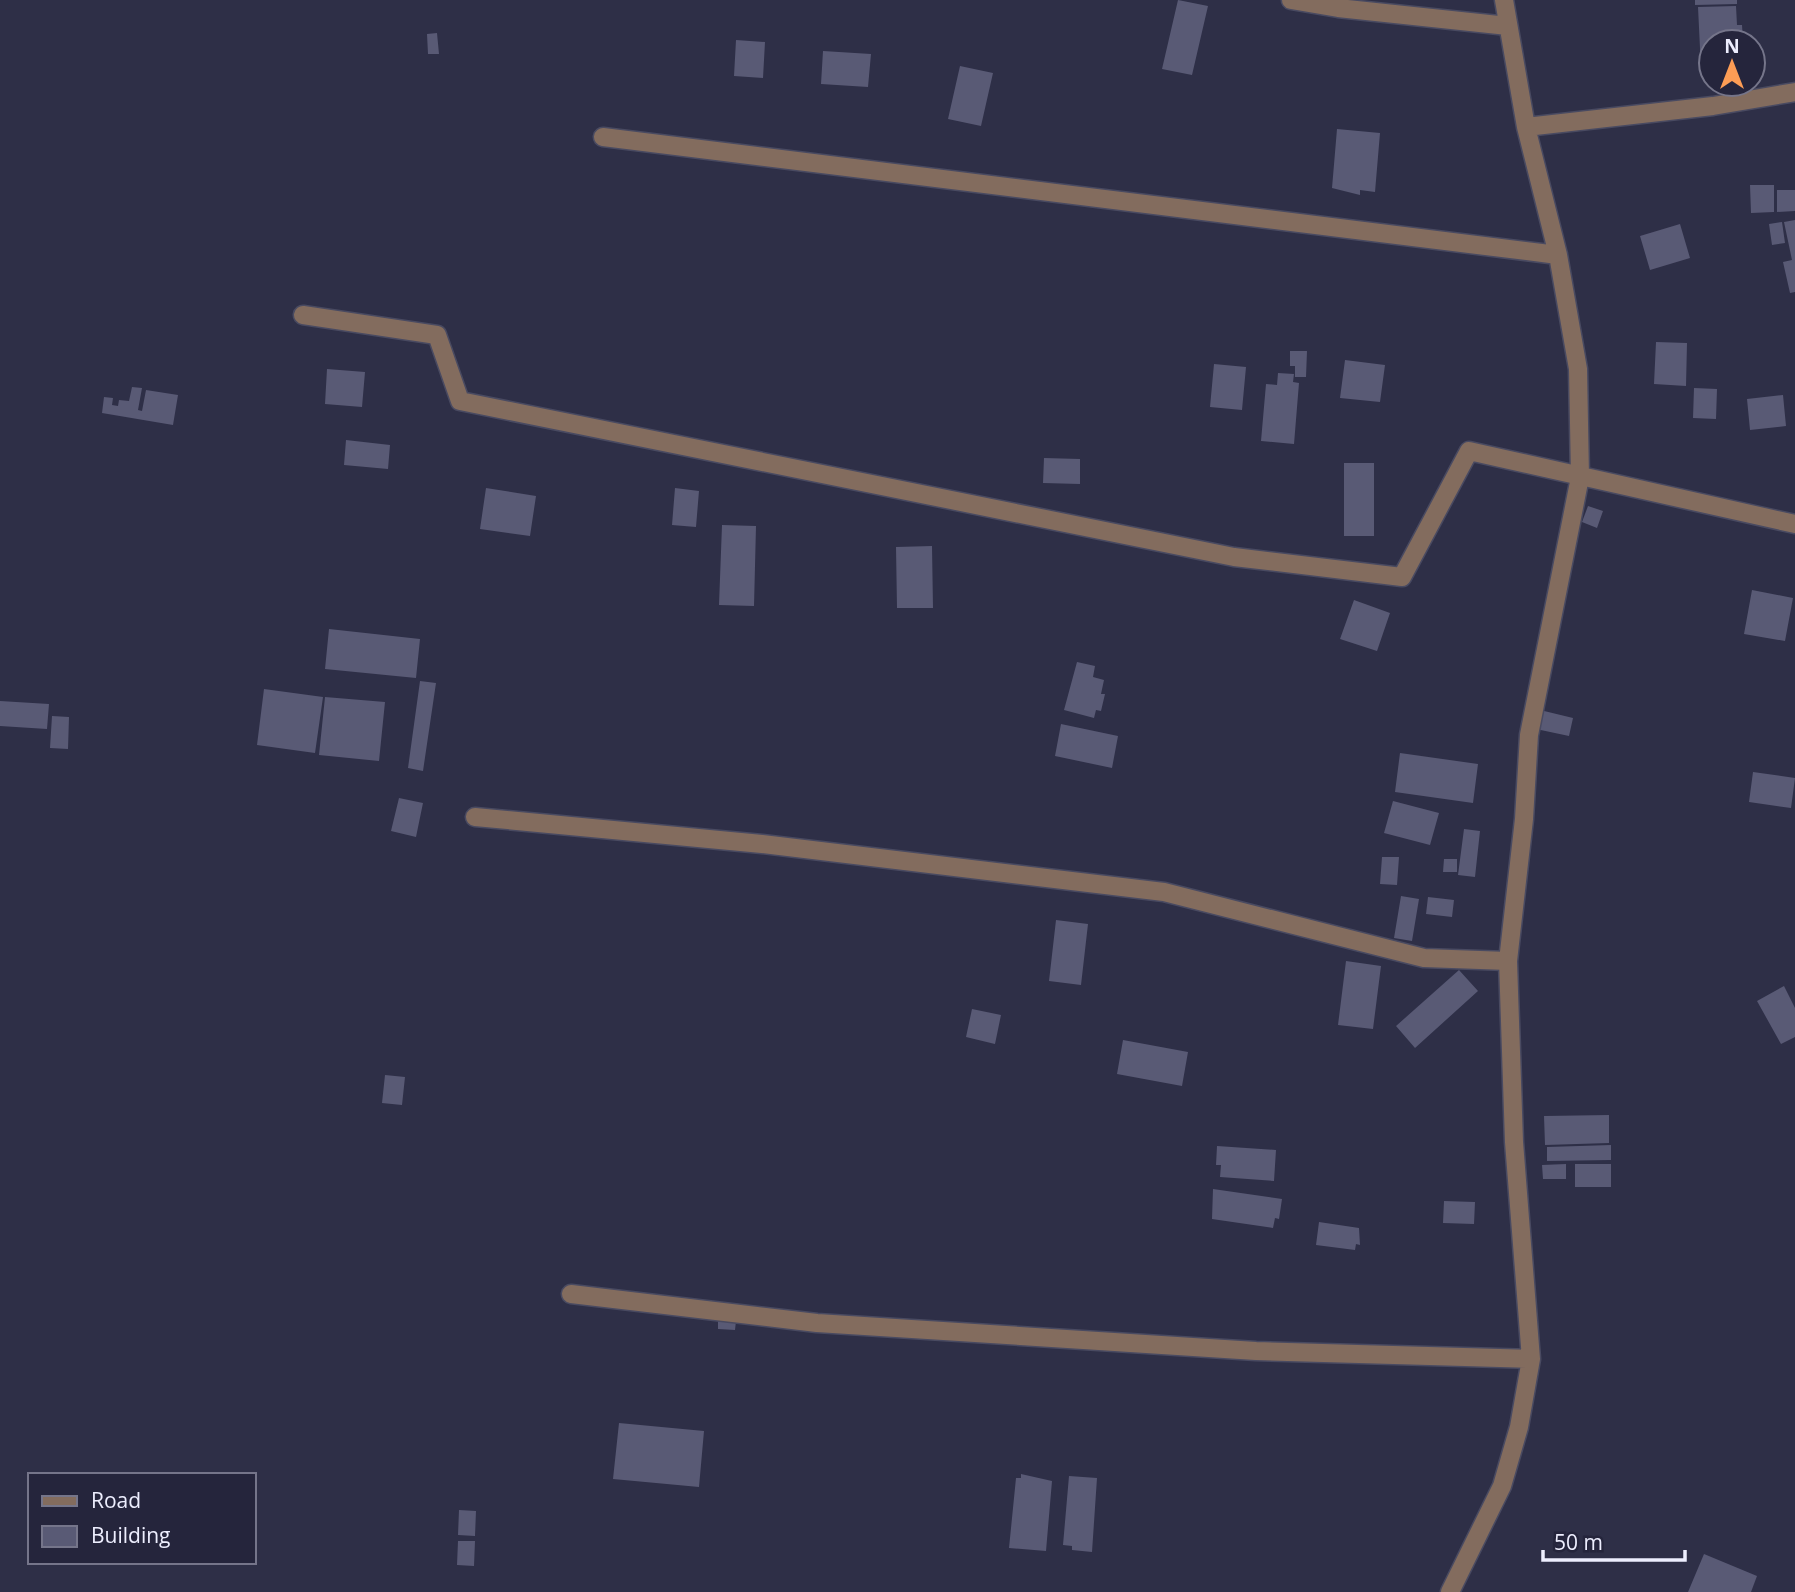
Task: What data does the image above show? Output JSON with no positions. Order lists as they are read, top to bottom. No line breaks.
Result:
{"legend":["Road","Building"],"scale_bar":"50 m","north":"top"}
